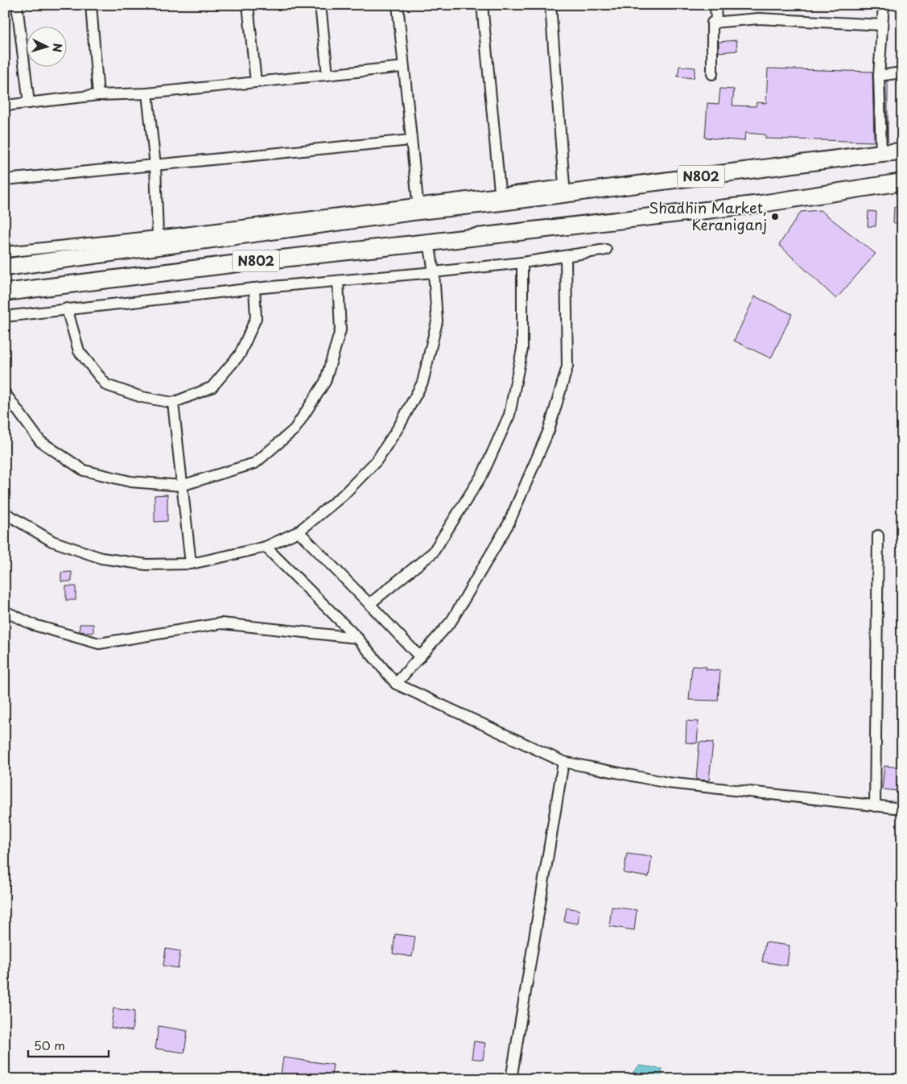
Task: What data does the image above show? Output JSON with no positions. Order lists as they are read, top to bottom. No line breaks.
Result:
{"streets":{"highway":["N802"]},"places":["Shadhin Market, Keraniganj"],"scale_bar":"50 m","north":"right"}
